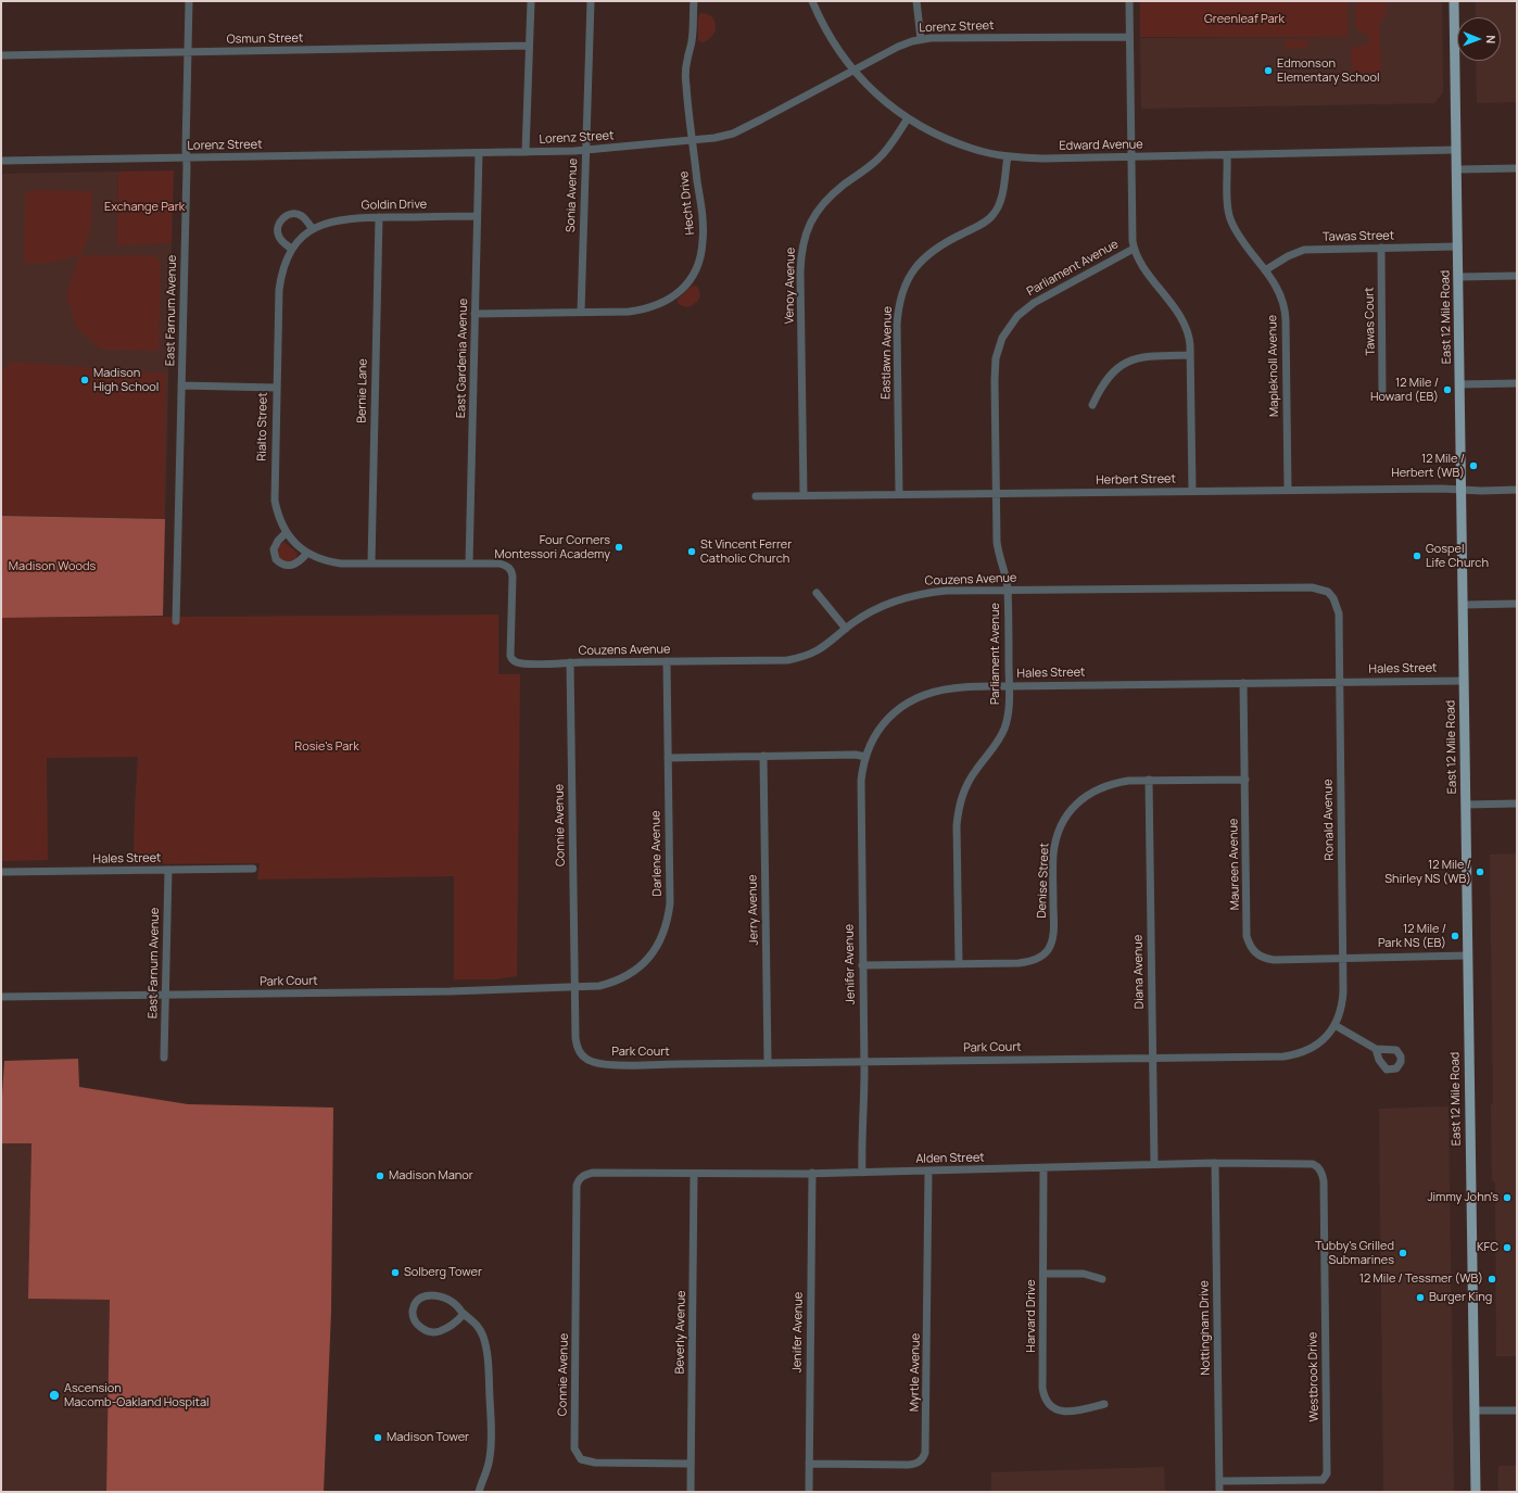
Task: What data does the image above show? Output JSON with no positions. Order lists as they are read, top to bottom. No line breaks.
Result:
{"streets":{"main road":["East 12 Mile Road"],"street":["Lorenz Street","Osmun Street","Edward Avenue","Sonia Avenue","Hecht Drive","Goldin Drive","Tawas Street","Parliament Avenue","Venoy Avenue","East Farnum Avenue","Tawas Court","Eastlawn Avenue","East Gardenia Avenue","Mapleknoll Avenue","Bernie Lane","Rialto Street","Herbert Street","Couzens Avenue","Hales Street","Ronald Avenue","Connie Avenue","Darlene Avenue","Maureen Avenue","Denise Street","Jerry Avenue","Jenifer Avenue","Diana Avenue","Park Court","Alden Street","Harvard Drive","Nottingham Drive","Beverly Avenue","Myrtle Avenue","Westbrook Drive"]},"crossings":[["Lorenz Street","Edward Avenue"],["Lorenz Street","Sonia Avenue"],["Lorenz Street","Hecht Drive"],["Lorenz Street","East Farnum Avenue"],["Lorenz Street","East Gardenia Avenue"],["Osmun Street","East Farnum Avenue"],["Edward Avenue","Venoy Avenue"],["Edward Avenue","East 12 Mile Road"],["Edward Avenue","Eastlawn Avenue"],["Edward Avenue","Mapleknoll Avenue"],["Sonia Avenue","Hecht Drive"],["Hecht Drive","East Gardenia Avenue"],["Goldin Drive","East Gardenia Avenue"],["Goldin Drive","Bernie Lane"],["Goldin Drive","Rialto Street"],["Tawas Street","East 12 Mile Road"],["Tawas Street","Tawas Court"],["Tawas Street","Mapleknoll Avenue"],["Parliament Avenue","Herbert Street"],["Parliament Avenue","Couzens Avenue"],["Parliament Avenue","Hales Street"],["Parliament Avenue","Denise Street"],["Venoy Avenue","Herbert Street"],["East Farnum Avenue","Rialto Street"],["East Farnum Avenue","Hales Street"],["East Farnum Avenue","Park Court"],["East 12 Mile Road","Herbert Street"],["East 12 Mile Road","Hales Street"],["Eastlawn Avenue","Herbert Street"],["East Gardenia Avenue","Rialto Street"],["Mapleknoll Avenue","Herbert Street"],["Bernie Lane","Rialto Street"],["Rialto Street","Couzens Avenue"],["Couzens Avenue","Hales Street"],["Couzens Avenue","Ronald Avenue"],["Couzens Avenue","Connie Avenue"],["Couzens Avenue","Darlene Avenue"],["Hales Street","Ronald Avenue"],["Hales Street","Maureen Avenue"],["Hales Street","Jenifer Avenue"],["Ronald Avenue","Maureen Avenue"],["Ronald Avenue","Park Court"],["Connie Avenue","Darlene Avenue"],["Connie Avenue","Park Court"],["Connie Avenue","Alden Street"],["Connie Avenue","Beverly Avenue"],["Darlene Avenue","Park Court"],["Maureen Avenue","Denise Street"],["Maureen Avenue","Park Court"],["Denise Street","Jenifer Avenue"],["Denise Street","Diana Avenue"],["Jerry Avenue","Park Court"],["Jenifer Avenue","Park Court"],["Jenifer Avenue","Alden Street"],["Jenifer Avenue","Myrtle Avenue"],["Diana Avenue","Park Court"],["Diana Avenue","Alden Street"],["Alden Street","Harvard Drive"],["Alden Street","Nottingham Drive"],["Alden Street","Beverly Avenue"],["Alden Street","Myrtle Avenue"],["Alden Street","Westbrook Drive"],["Nottingham Drive","Westbrook Drive"]],"parks":["Greenleaf Park","Exchange Park","Madison Woods","Rosie's Park"],"places":["Edmonson Elementary School","Madison High School","12 Mile / Howard (EB)","12 Mile / Herbert (WB)","Four Corners Montessori Academy","St Vincent Ferrer Catholic Church","Gospel Life Church","12 Mile / Shirley NS (WB)","12 Mile / Park NS (EB)","Madison Manor","Jimmy John's","KFC","Tubby's Grilled Submarines","Solberg Tower","12 Mile / Tessmer (WB)","Burger King","Ascension Macomb-Oakland Hospital","Madison Tower"],"north":"right"}
